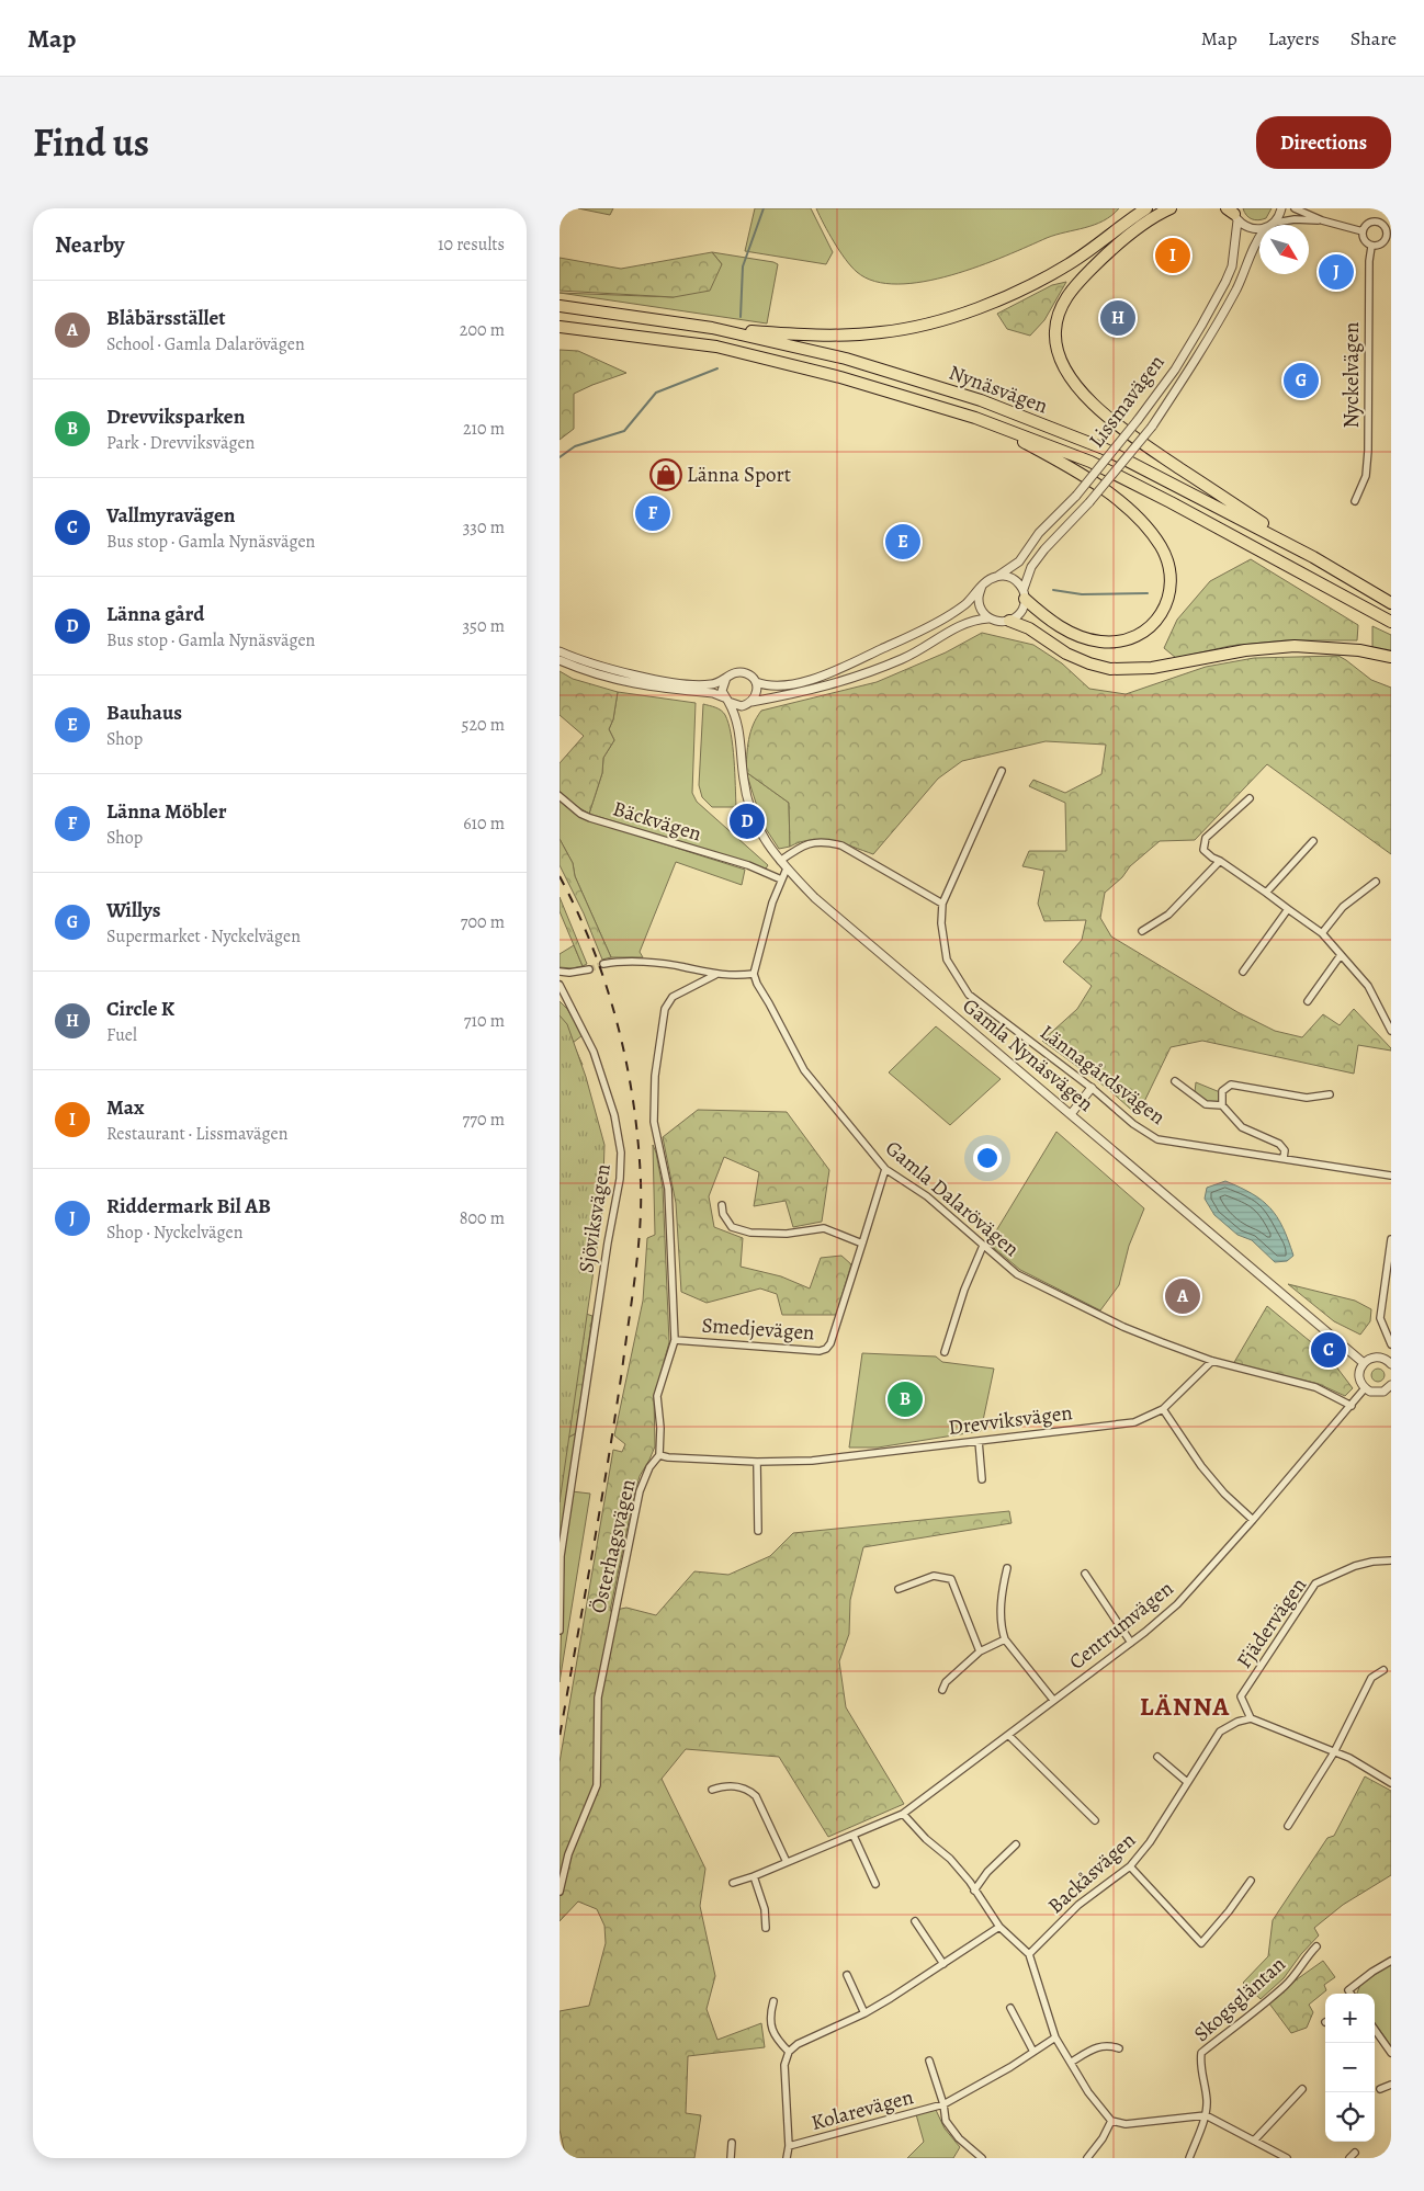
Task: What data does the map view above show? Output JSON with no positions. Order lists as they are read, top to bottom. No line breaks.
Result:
{"streets":{"highway":["Nynäsvägen"],"street":["Nyckelvägen","Lissmavägen","Bäckvägen","Gamla Nynäsvägen","Lännagårdsvägen","Gamla Dalarövägen","Sjöviksvägen","Smedjevägen","Drevviksvägen","Österhagsvägen","Fjädervägen","Centrumvägen","Backåsvägen","Skogsgläntan","Kolarevägen"]},"crossings":[["Gamla Dalarövägen","Smedjevägen"],["Gamla Dalarövägen","Drevviksvägen"],["Gamla Dalarövägen","Centrumvägen"],["Smedjevägen","Österhagsvägen"],["Drevviksvägen","Österhagsvägen"],["Fjädervägen","Backåsvägen"]],"districts":["LÄNNA"],"places":{"shop":["Länna Sport"]},"north":"bottom right","page":{"header":"Map","nav":["Map","Layers","Share"],"title":"Find us","buttons":"Directions","heading":["Nearby","10 results"],"pins":["I","J","H","G","F","E","D","A","C","B"],"list":[{"mark":"A","name":"Blåbärsstället","note":"School · Gamla Dalarövägen","value":"200 m"},{"mark":"B","name":"Drevviksparken","note":"Park · Drevviksvägen","value":"210 m"},{"mark":"C","name":"Vallmyravägen","note":"Bus stop · Gamla Nynäsvägen","value":"330 m"},{"mark":"D","name":"Länna gård","note":"Bus stop · Gamla Nynäsvägen","value":"350 m"},{"mark":"E","name":"Bauhaus","note":"Shop","value":"520 m"},{"mark":"F","name":"Länna Möbler","note":"Shop","value":"610 m"},{"mark":"G","name":"Willys","note":"Supermarket · Nyckelvägen","value":"700 m"},{"mark":"H","name":"Circle K","note":"Fuel","value":"710 m"},{"mark":"I","name":"Max","note":"Restaurant · Lissmavägen","value":"770 m"},{"mark":"J","name":"Riddermark Bil AB","note":"Shop · Nyckelvägen","value":"800 m"}],"map_buttons":["+","−"]}}
